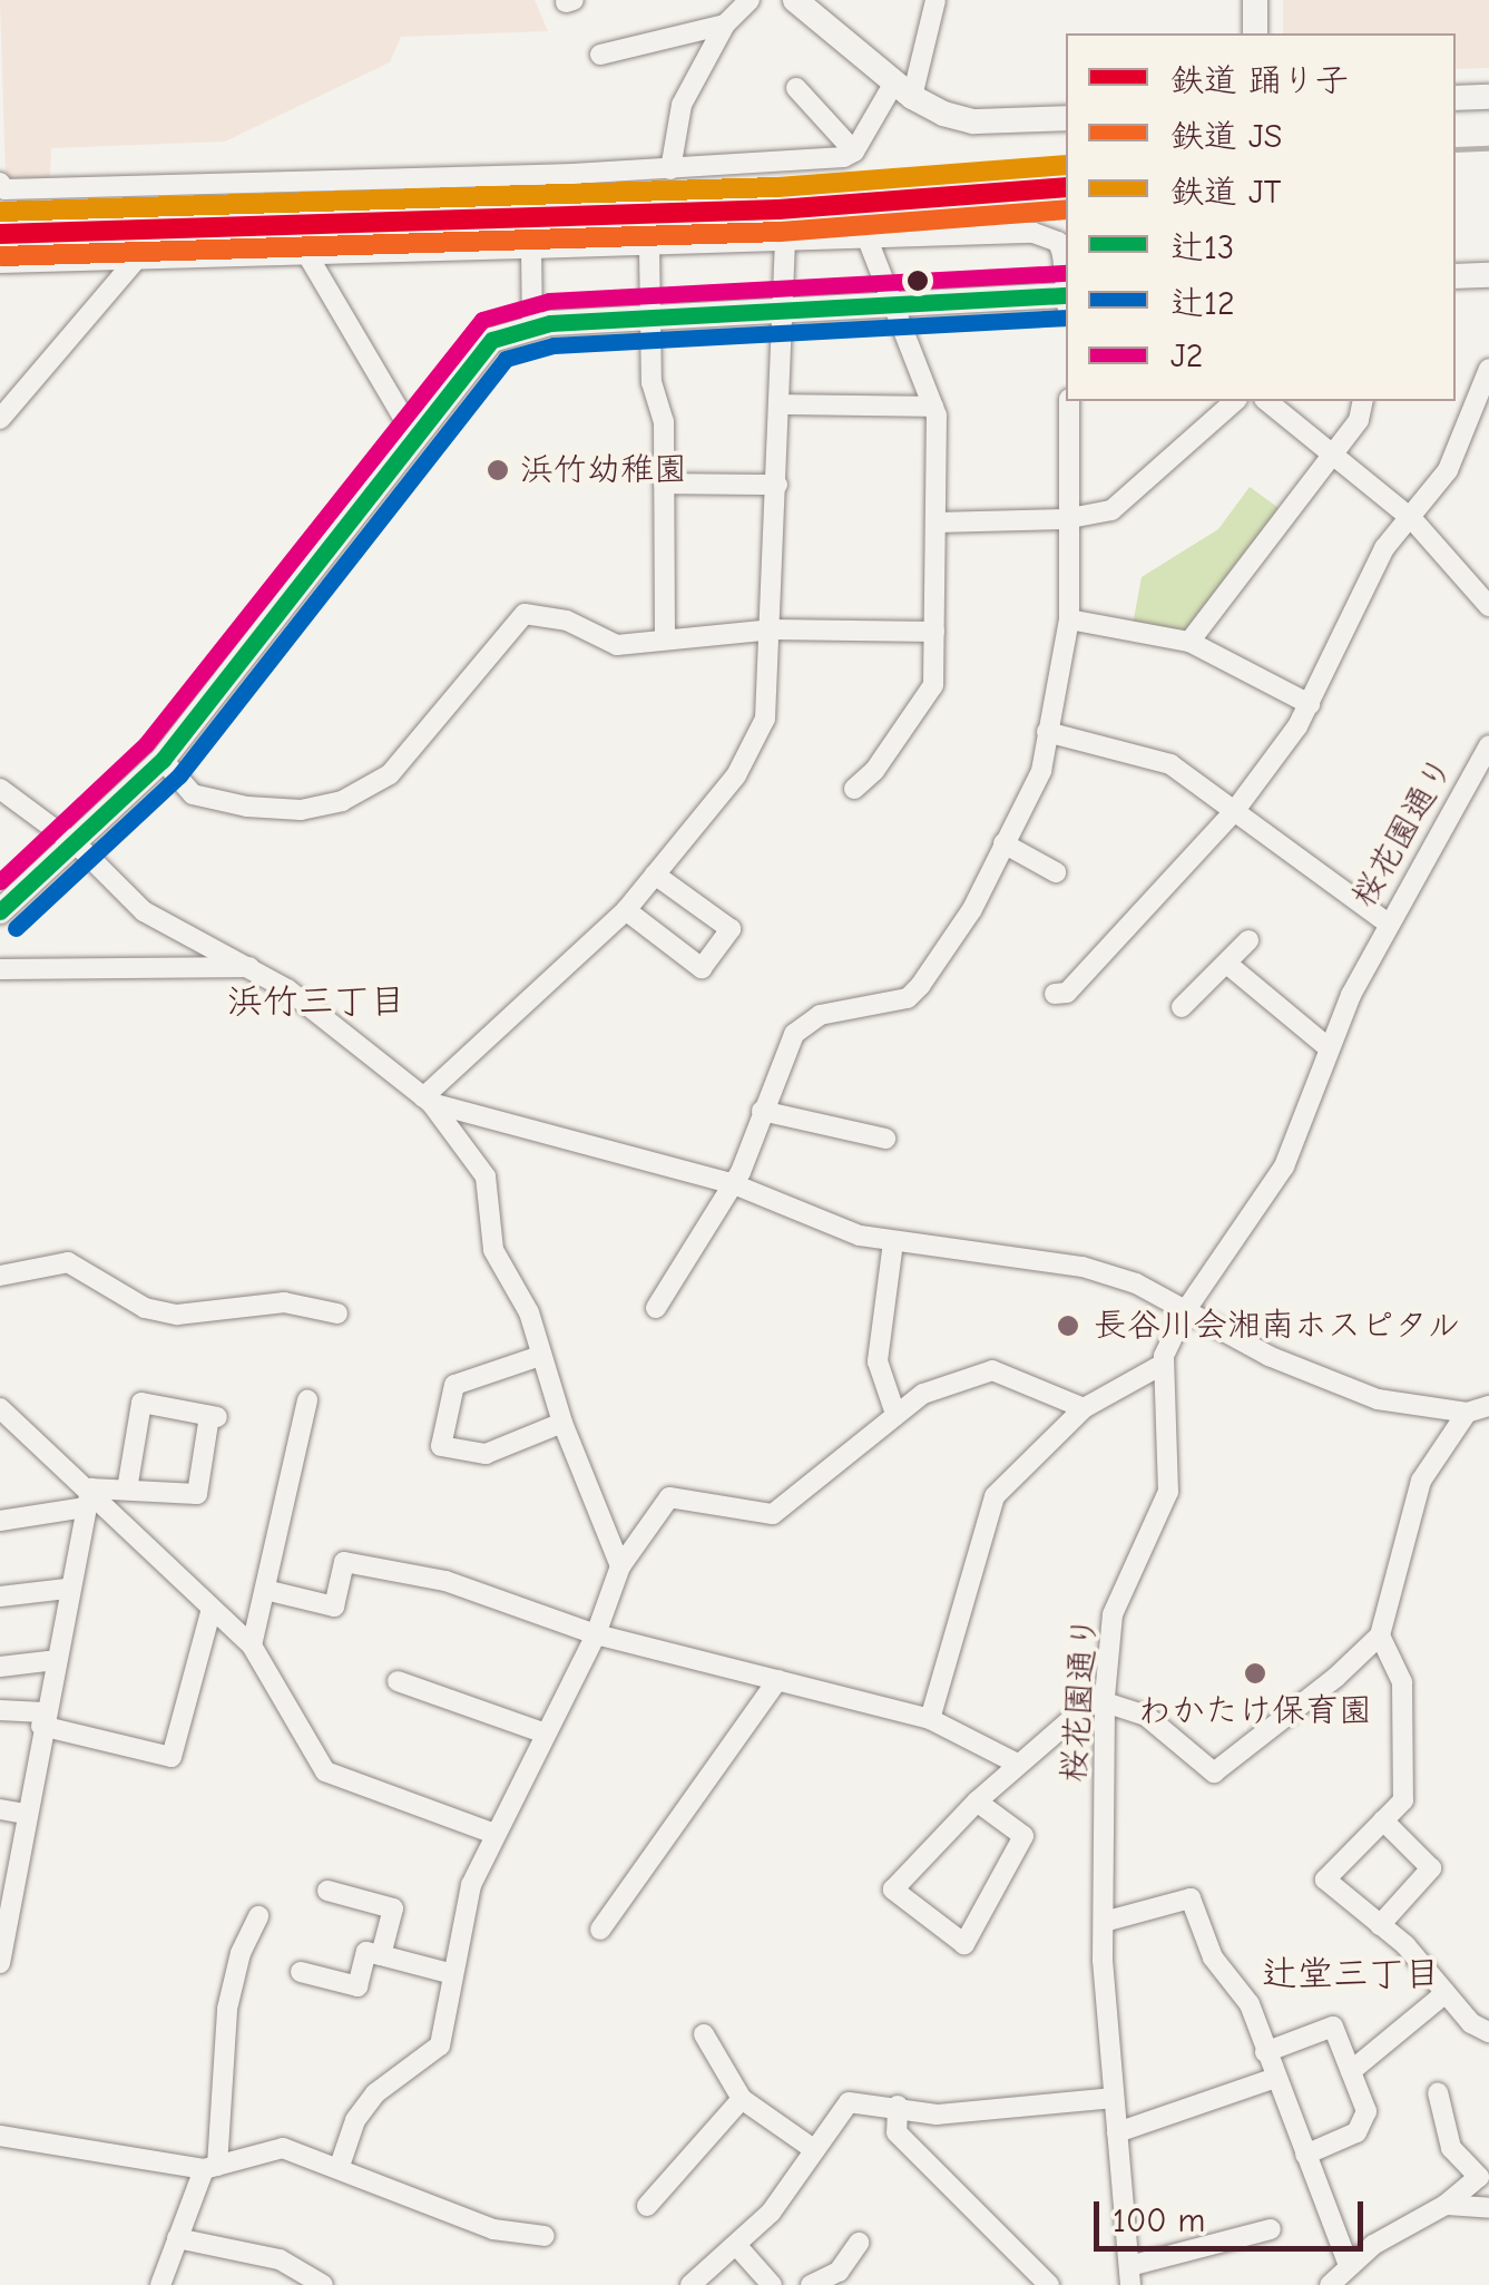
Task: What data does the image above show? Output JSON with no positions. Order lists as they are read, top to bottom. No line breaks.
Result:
{"streets":{"street":["桜花園通り"]},"districts":["浜竹三丁目","辻堂三丁目"],"places":["浜竹幼稚園","長谷川会湘南ホスピタル","わかたけ保育園"],"lines":["rail line JT","rail line 踊り子","rail line JS","transit line J2","transit line 辻13","transit line 辻12"],"legend":["鉄道 踊り子","鉄道 JS","鉄道 JT","辻13","辻12","J2"],"scale_bar":"100 m"}
